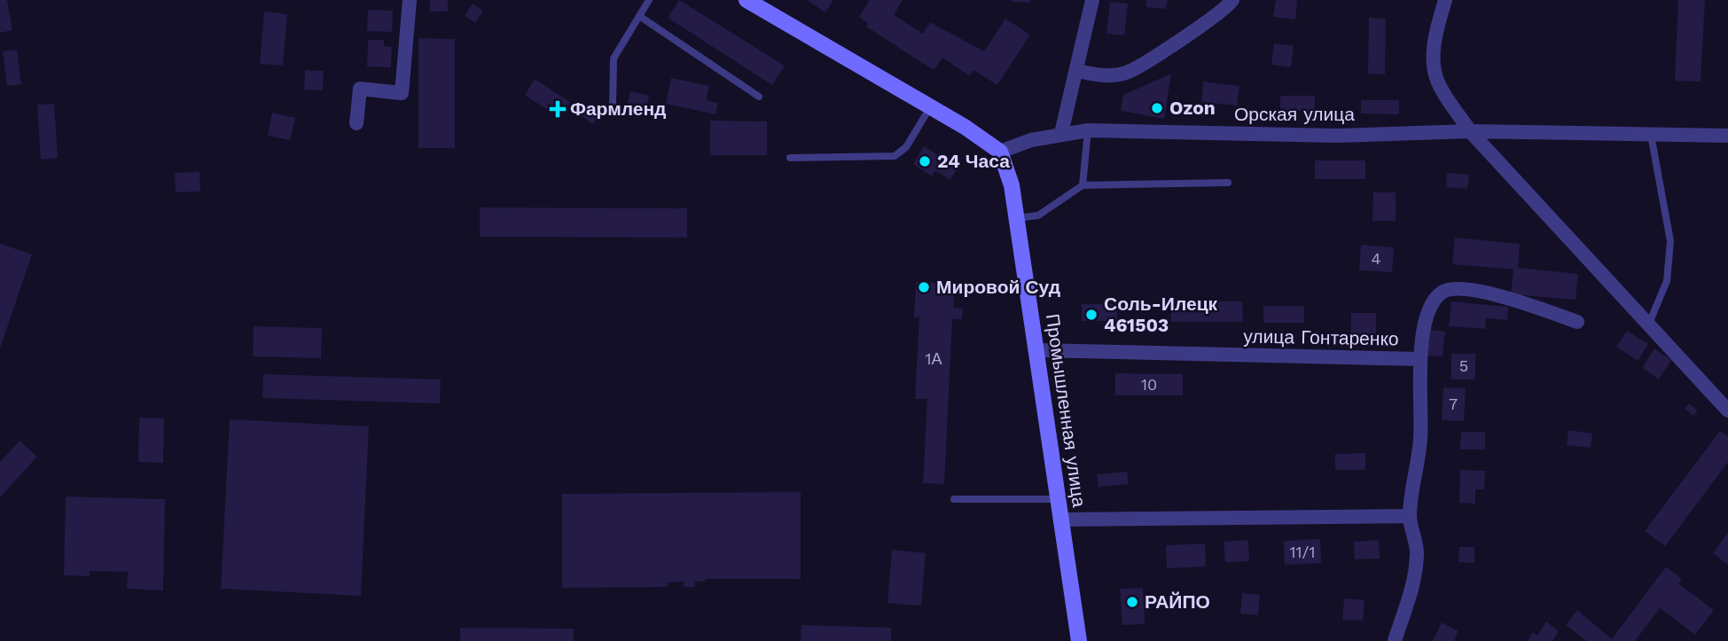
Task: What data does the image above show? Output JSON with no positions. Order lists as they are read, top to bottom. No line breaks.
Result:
{"streets":{"street":["Орская улица","улица Гонтаренко","Промышленная улица"]},"crossings":[["Орская улица","Промышленная улица"],["улица Гонтаренко","Промышленная улица"]],"places":{"other":["Ozon","24 Часа","Мировой Суд","Соль-Илецк 461503","РАЙПО"],"health":["Фармленд"]},"house_numbers":["4","1А","5","10","7","11/1"]}
